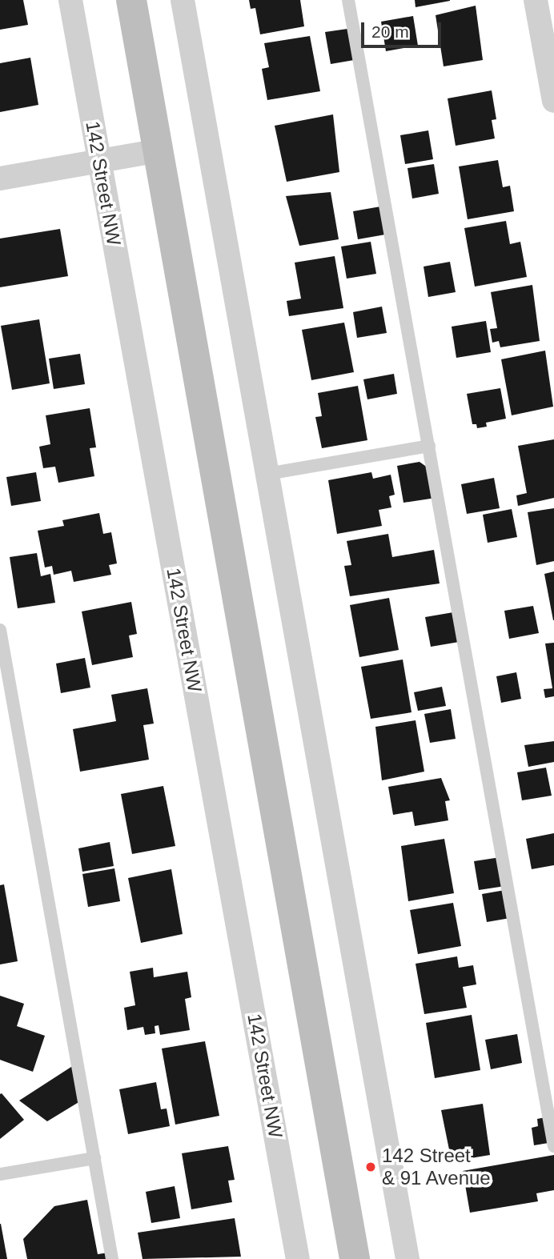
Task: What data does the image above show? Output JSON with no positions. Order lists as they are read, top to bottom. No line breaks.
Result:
{"streets":{"street":["142 Street NW"]},"places":["142 Street & 91 Avenue"],"scale_bar":"20 m"}
